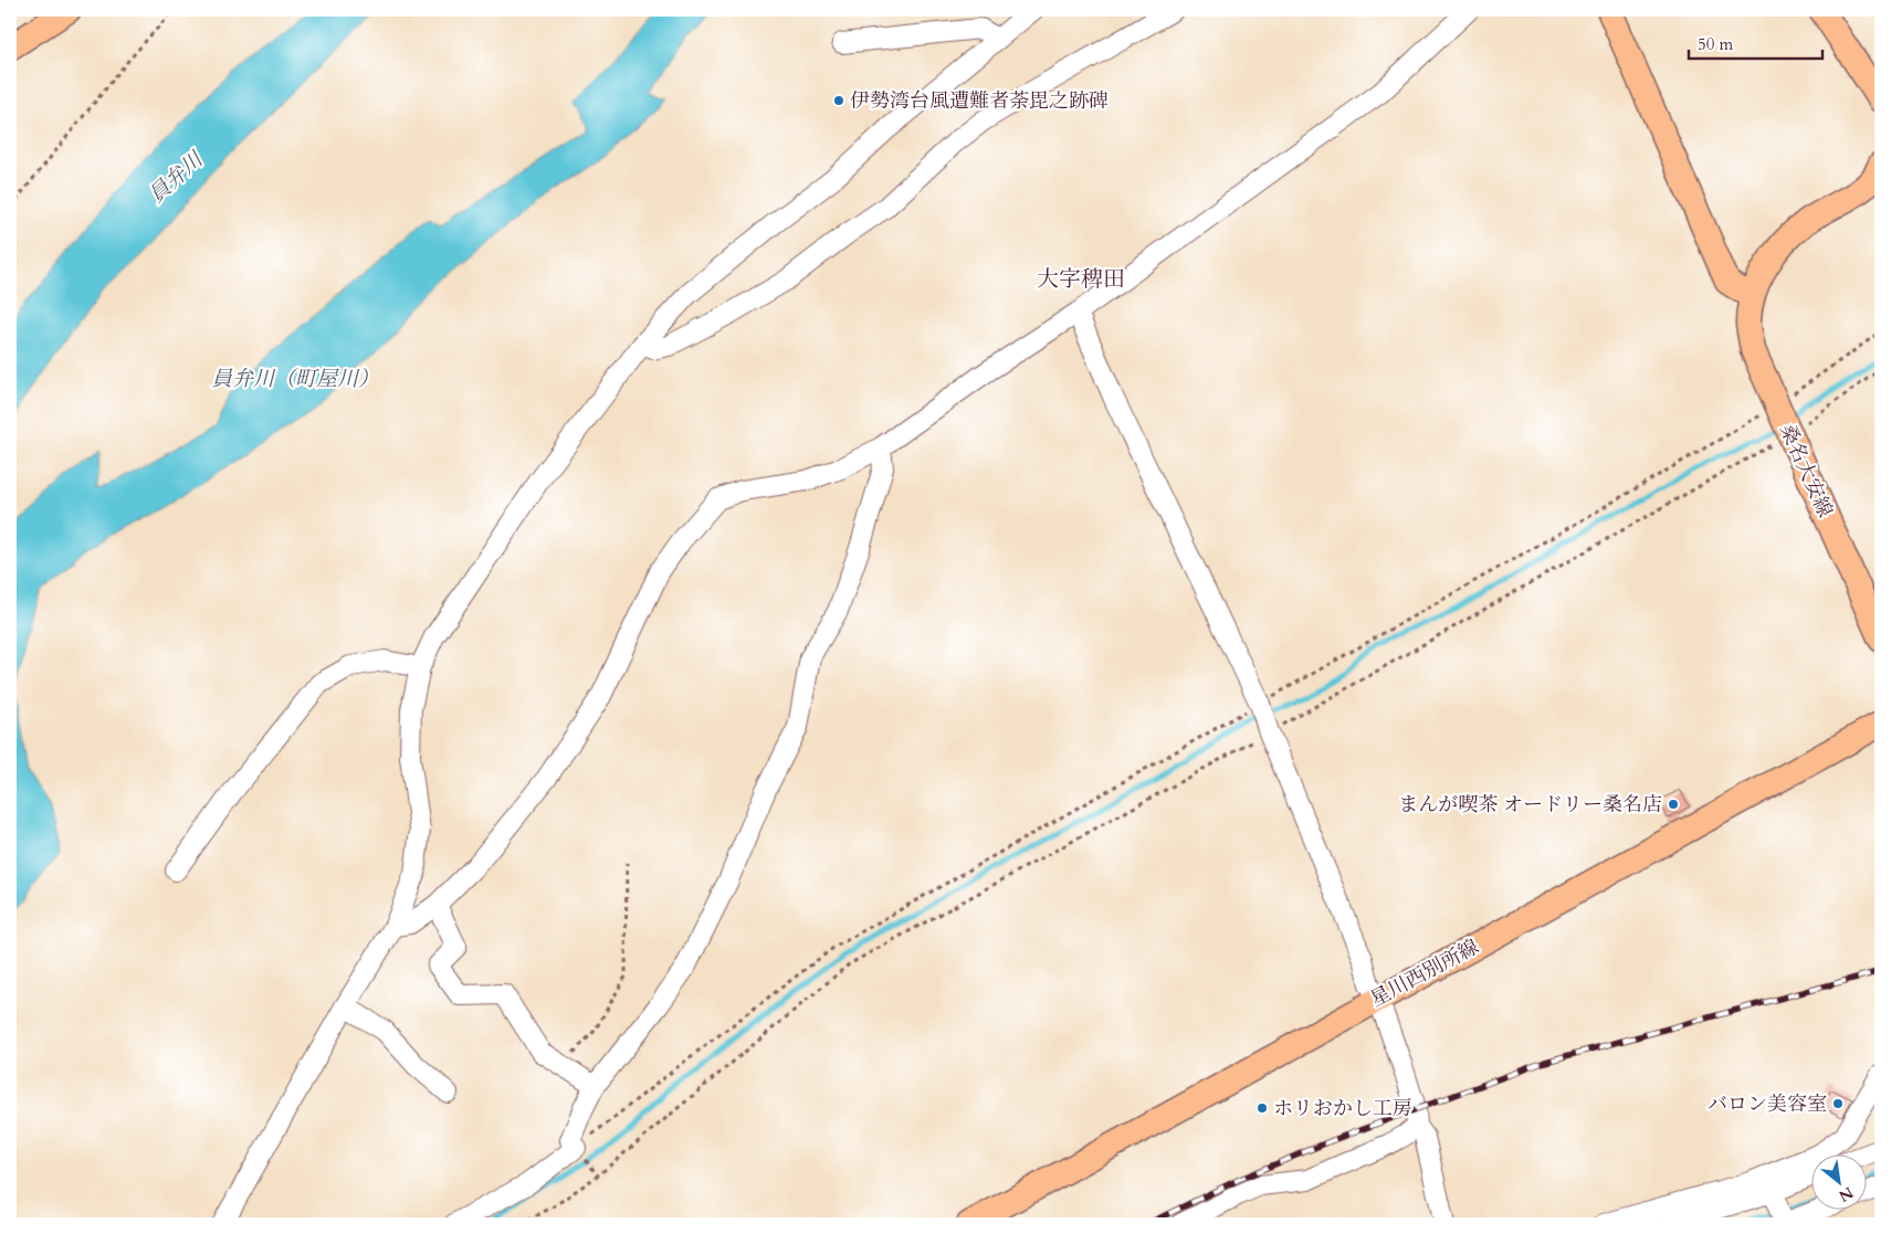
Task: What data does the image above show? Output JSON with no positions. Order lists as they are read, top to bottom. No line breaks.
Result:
{"streets":{"main road":["桑名大安線","星川西別所線"]},"districts":["大字稗田"],"water":["員弁川","員弁川（町屋川）"],"places":["伊勢湾台風遭難者荼毘之跡碑","まんが喫茶 オードリー桑名店","バロン美容室","ホリおかし工房"],"scale_bar":"50 m","north":"bottom right"}
